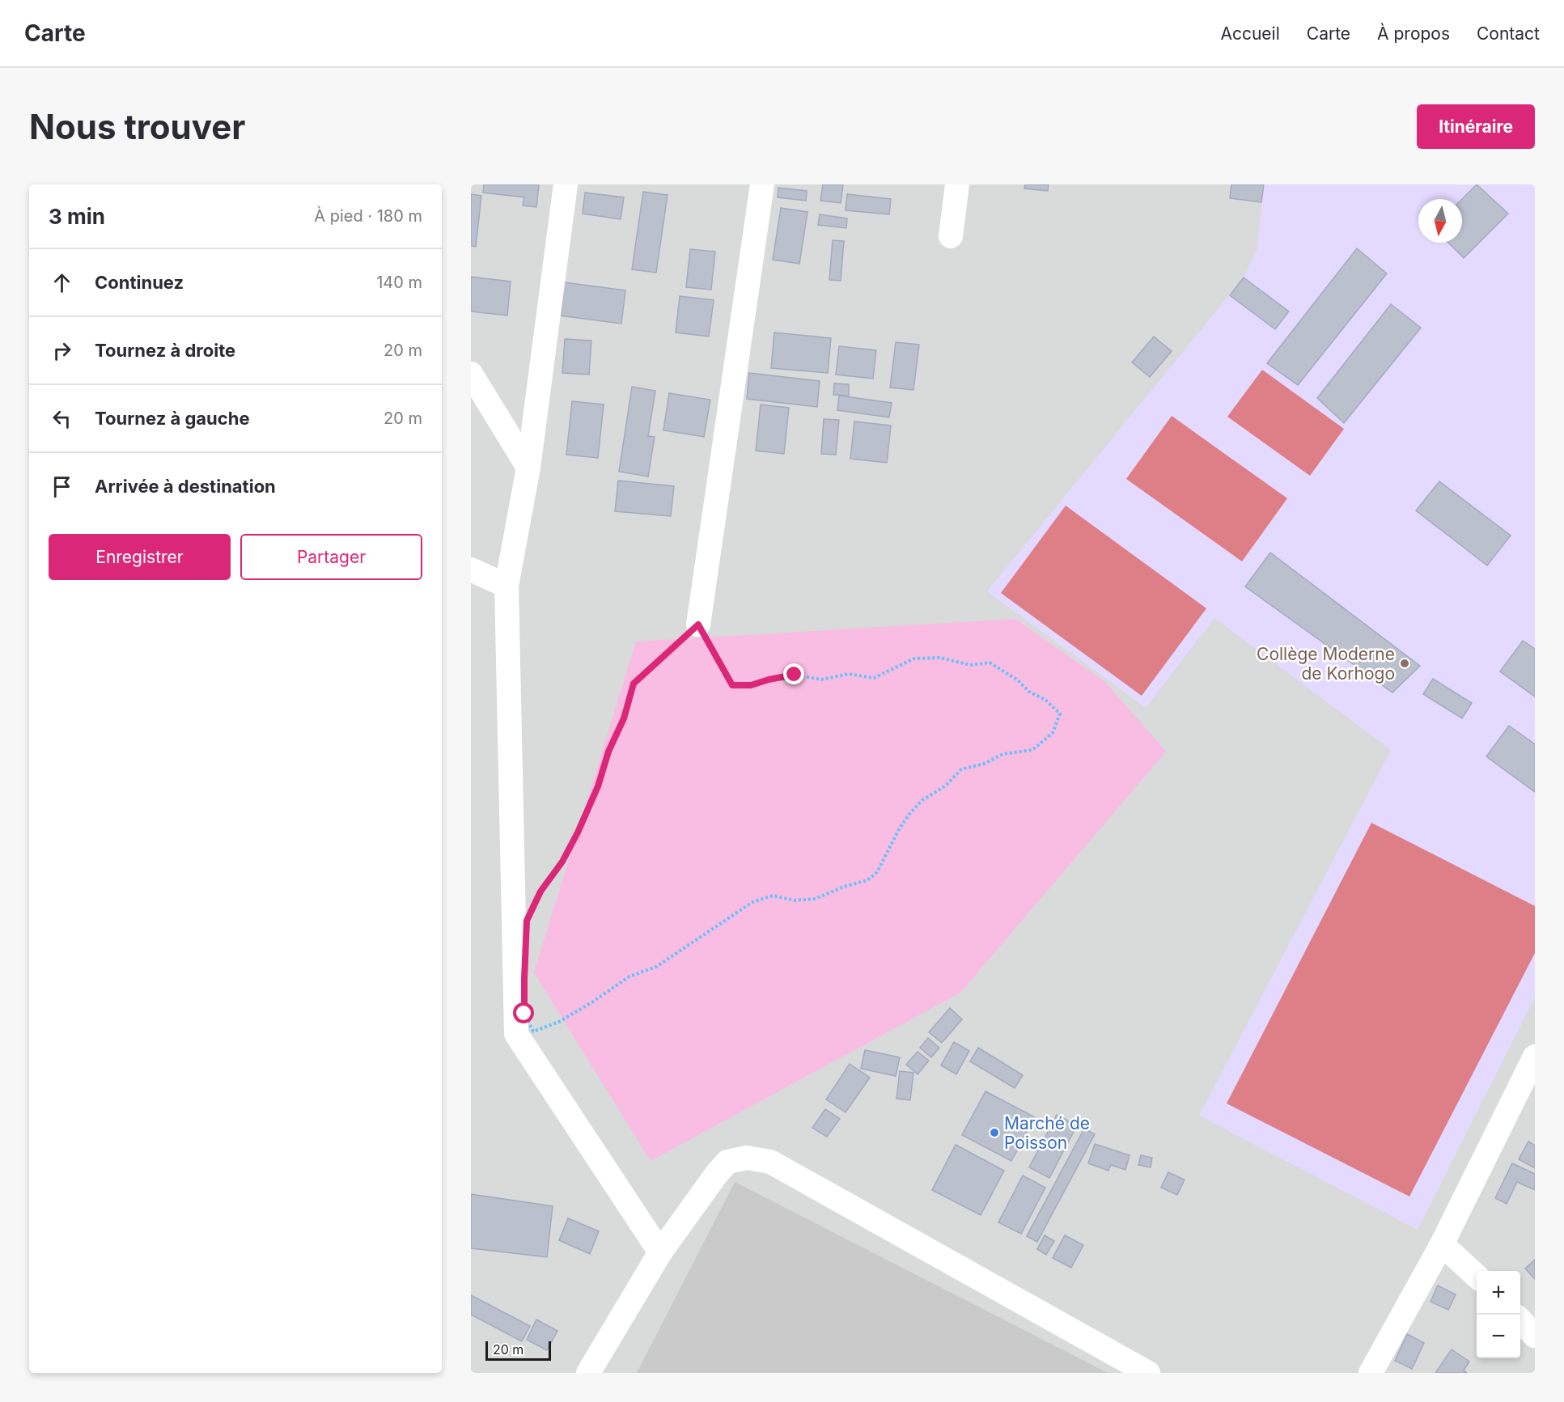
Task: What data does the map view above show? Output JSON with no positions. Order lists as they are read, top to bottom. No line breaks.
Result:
{"places":["Collège Moderne de Korhogo","Marché de Poisson"],"scale_bar":"20 m","north":"bottom","page":{"header":"Carte","nav":["Accueil","Carte","À propos","Contact"],"buttons":["Itinéraire",["Enregistrer","Partager"]],"title":"Nous trouver","heading":["3 min","À pied · 180 m"],"list":[["Continuez","140 m"],["Tournez à droite","20 m"],["Tournez à gauche","20 m"],"Arrivée à destination"],"map_buttons":["+","−"],"scale":"20 m"}}
